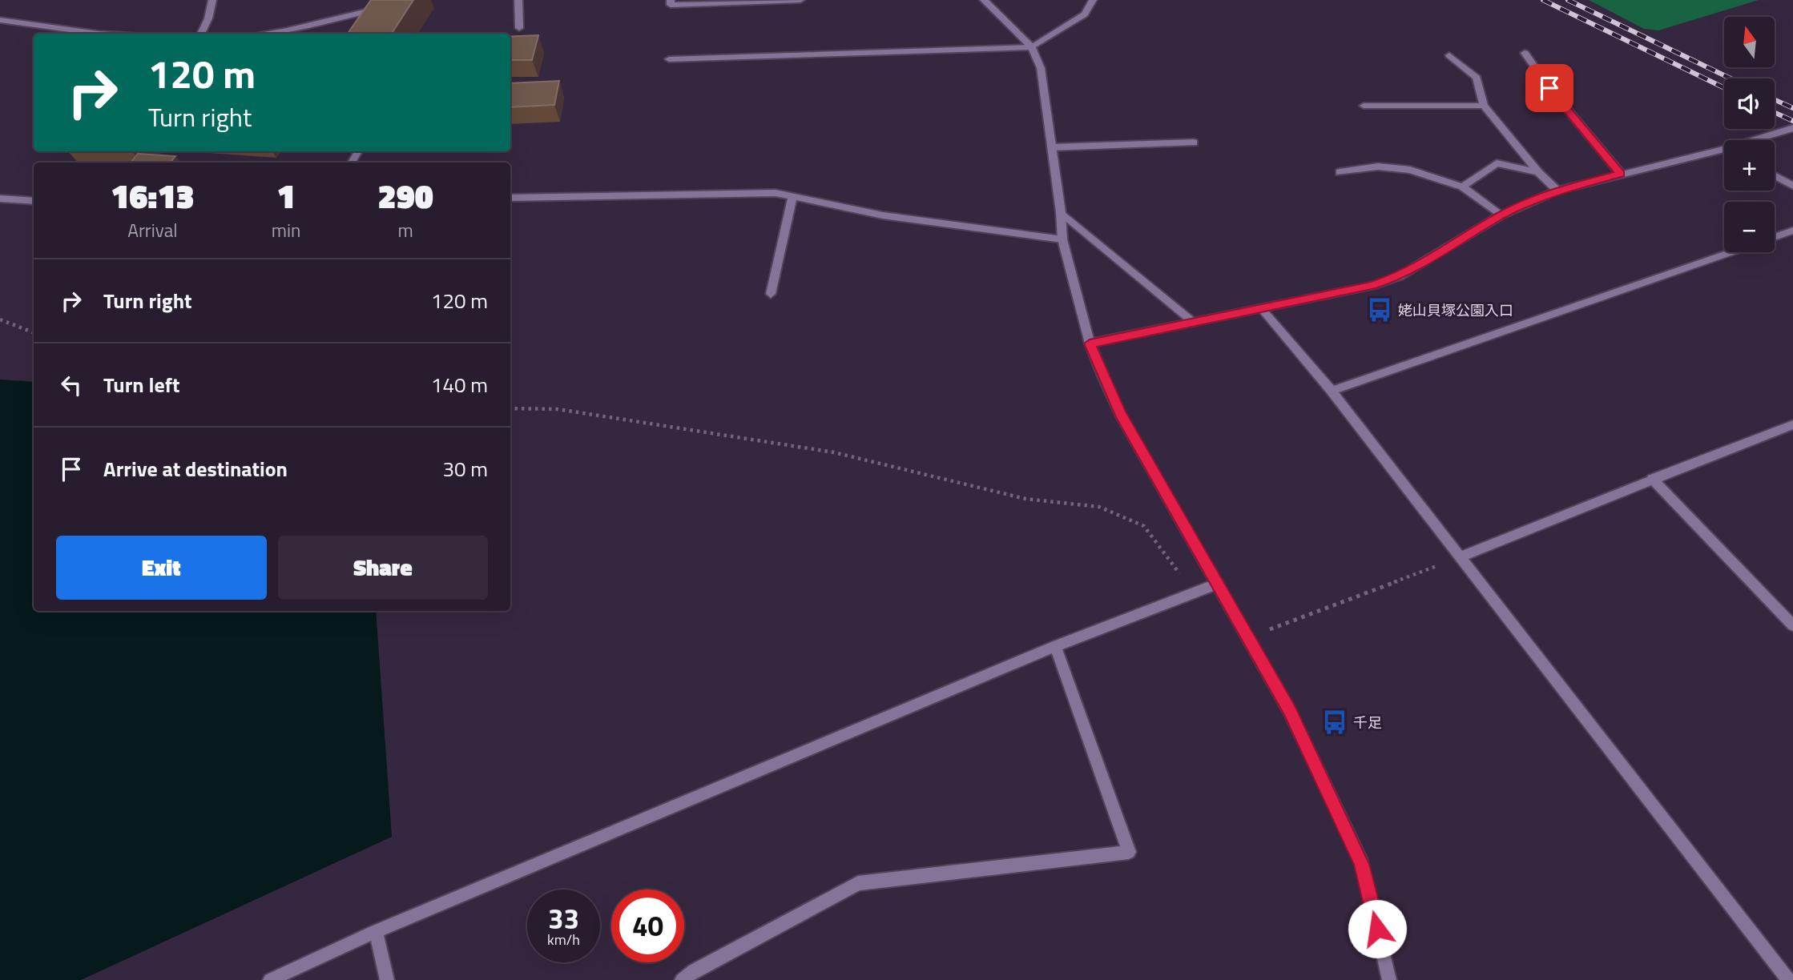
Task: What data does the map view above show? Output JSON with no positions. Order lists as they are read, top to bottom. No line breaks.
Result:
{"places":{"bus stop":["姥山貝塚公園入口","千足"]},"north":"top","page":{"map_buttons":["+","−"],"turn":["120 m","Turn right"],"eta":["16:13","Arrival","1","min","290","m"],"list":[{"name":"Turn right","value":"120 m"},{"name":"Turn left","value":"140 m"},{"name":"Arrive at destination","value":"30 m"}],"buttons":["Exit","Share"],"speed":"33 km/h","limit":"40"}}
